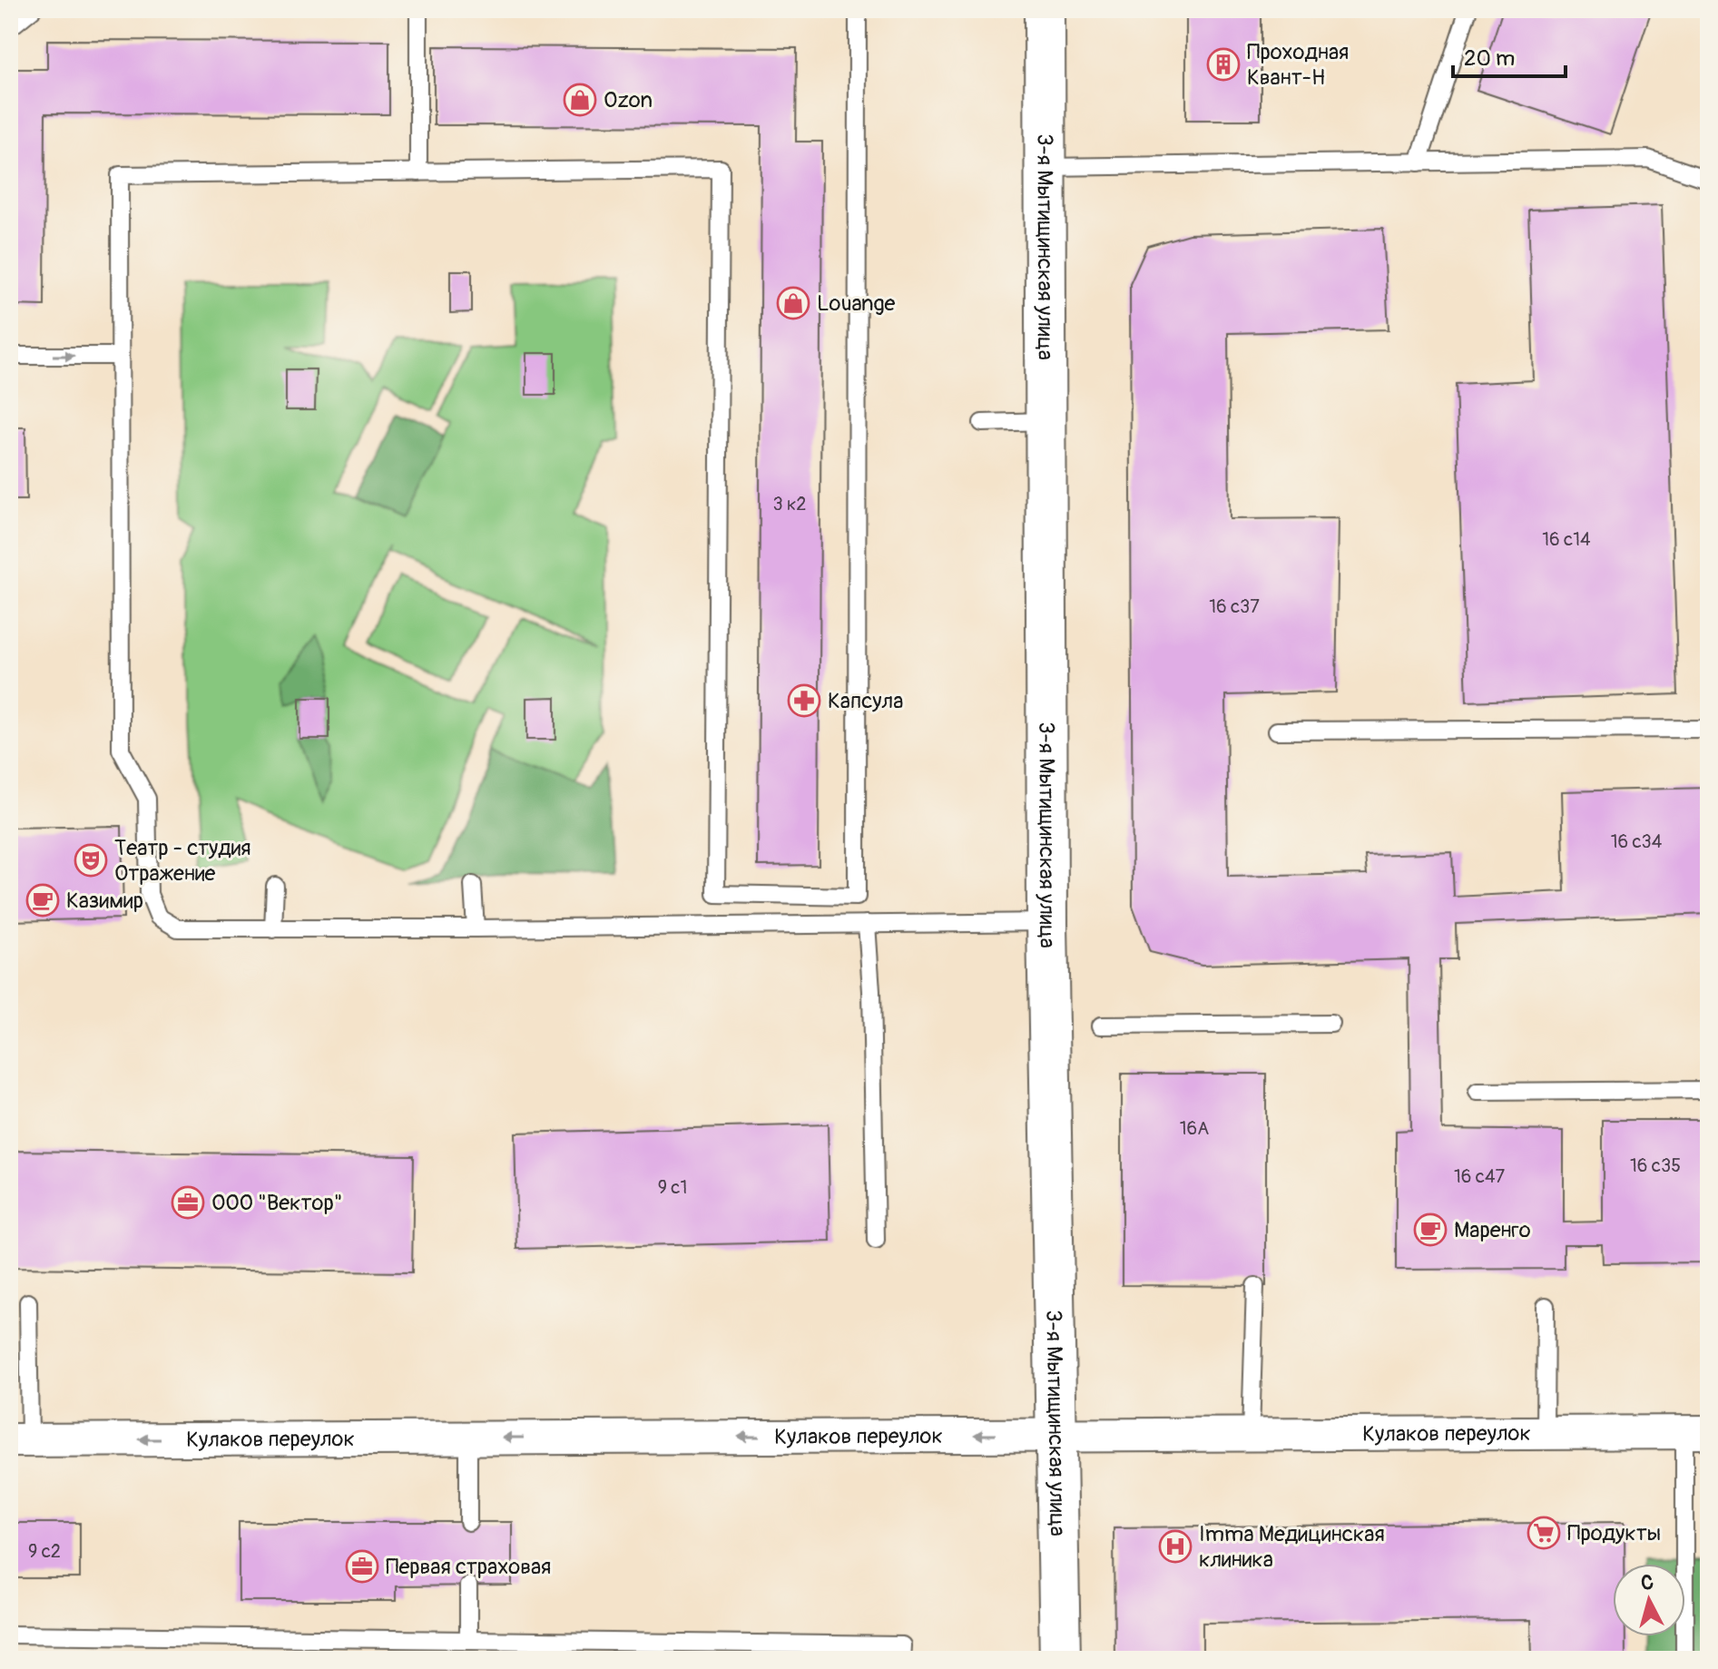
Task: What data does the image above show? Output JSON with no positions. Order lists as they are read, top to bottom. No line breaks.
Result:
{"streets":{"street":["3-я Мытищинская улица","Кулаков переулок"]},"crossings":[["3-я Мытищинская улица","Кулаков переулок"]],"one_way":["Кулаков переулок"],"places":{"building":["Проходная Квант-Н"],"shop":["Ozon","Louange"],"pharmacy":["Капсула"],"theatre":["Театр - студия Отражение"],"cafe":["Казимир","Маренго"],"office":["ООО \"Вектор\"","Первая страховая"],"supermarket":["Продукты"],"hospital":["Imma Медицинская клиника"]},"house_numbers":["3 к2","16 с14","16 с37","16 с34","16А","16 с35","16 с47","9 с1","9 с2"],"scale_bar":"20 m","north":"top"}
